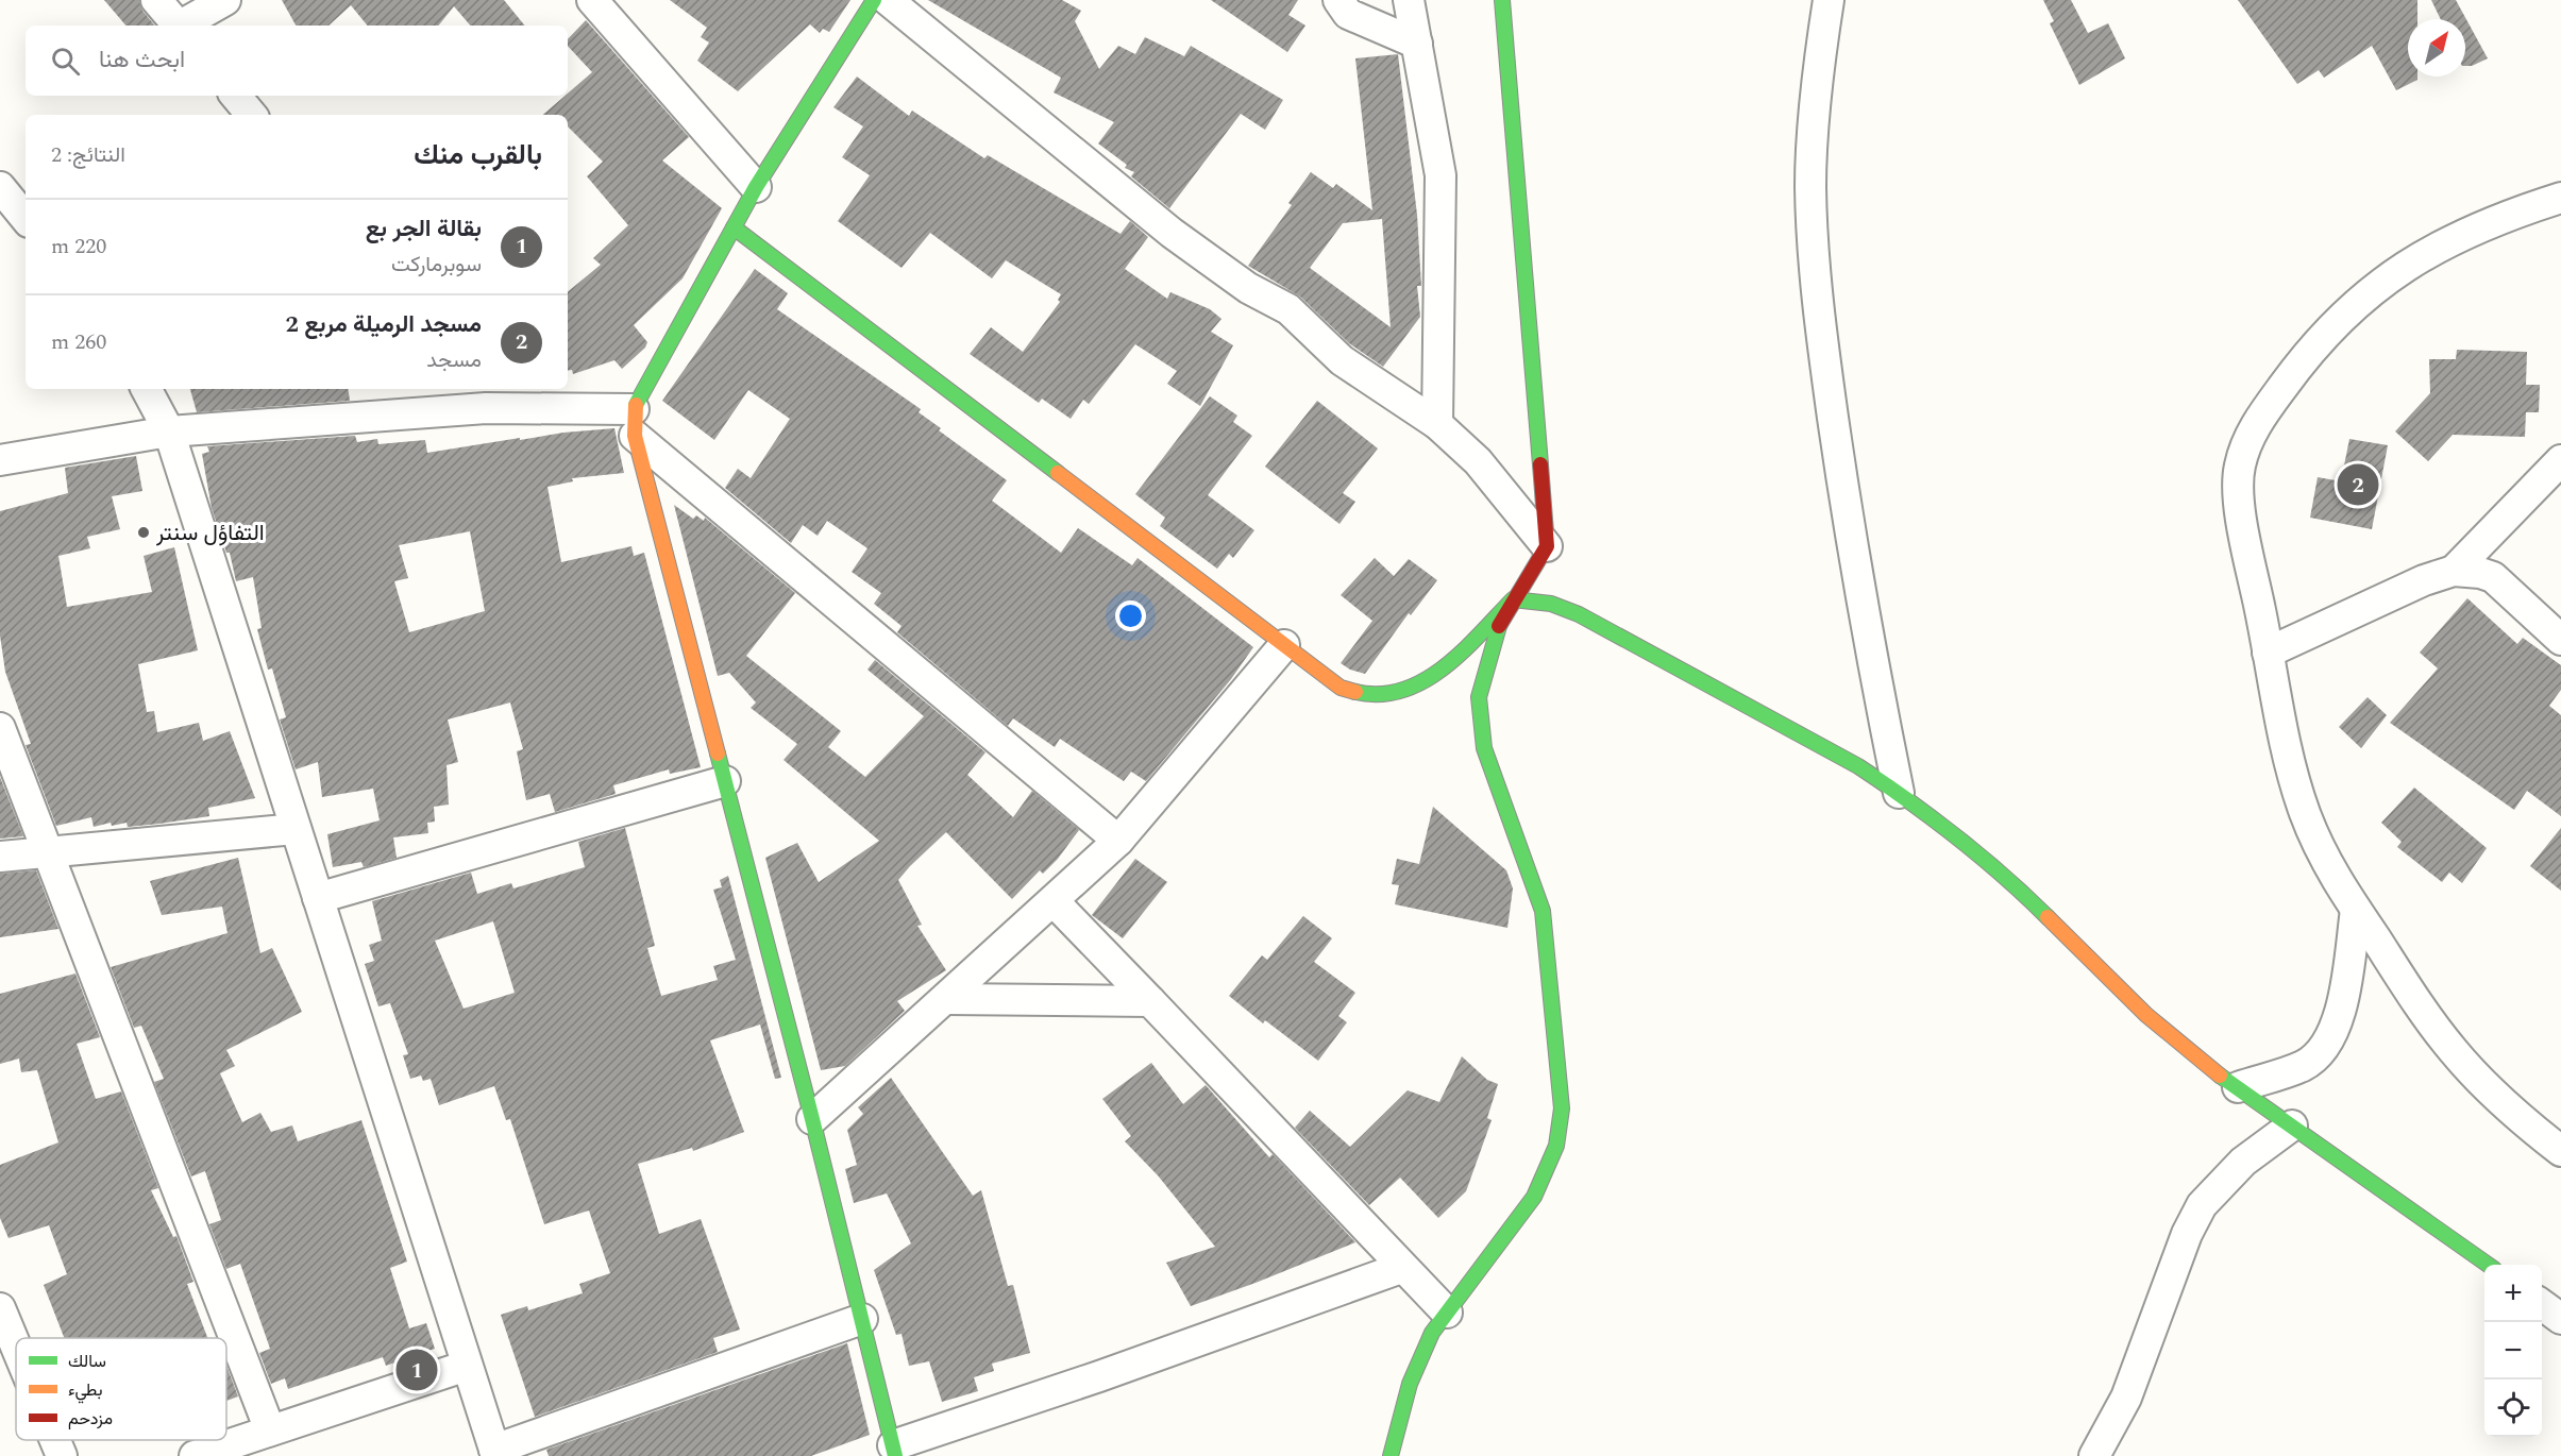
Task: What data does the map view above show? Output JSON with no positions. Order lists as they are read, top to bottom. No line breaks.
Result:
{"places":["التفاؤل سنتر"],"legend":["سالك","بطيء","مزدحم"],"north":"top right","page":{"search":"ابحث هنا","heading":["بالقرب منك","النتائج: 2"],"list":[{"mark":"1","name":"بقالة الجر بع","note":"سوبرماركت","value":"220 m"},{"mark":"2","name":"مسجد الرميلة مربع 2","note":"مسجد","value":"260 m"}],"pins":["2","1"],"map_buttons":["+","−"]}}
